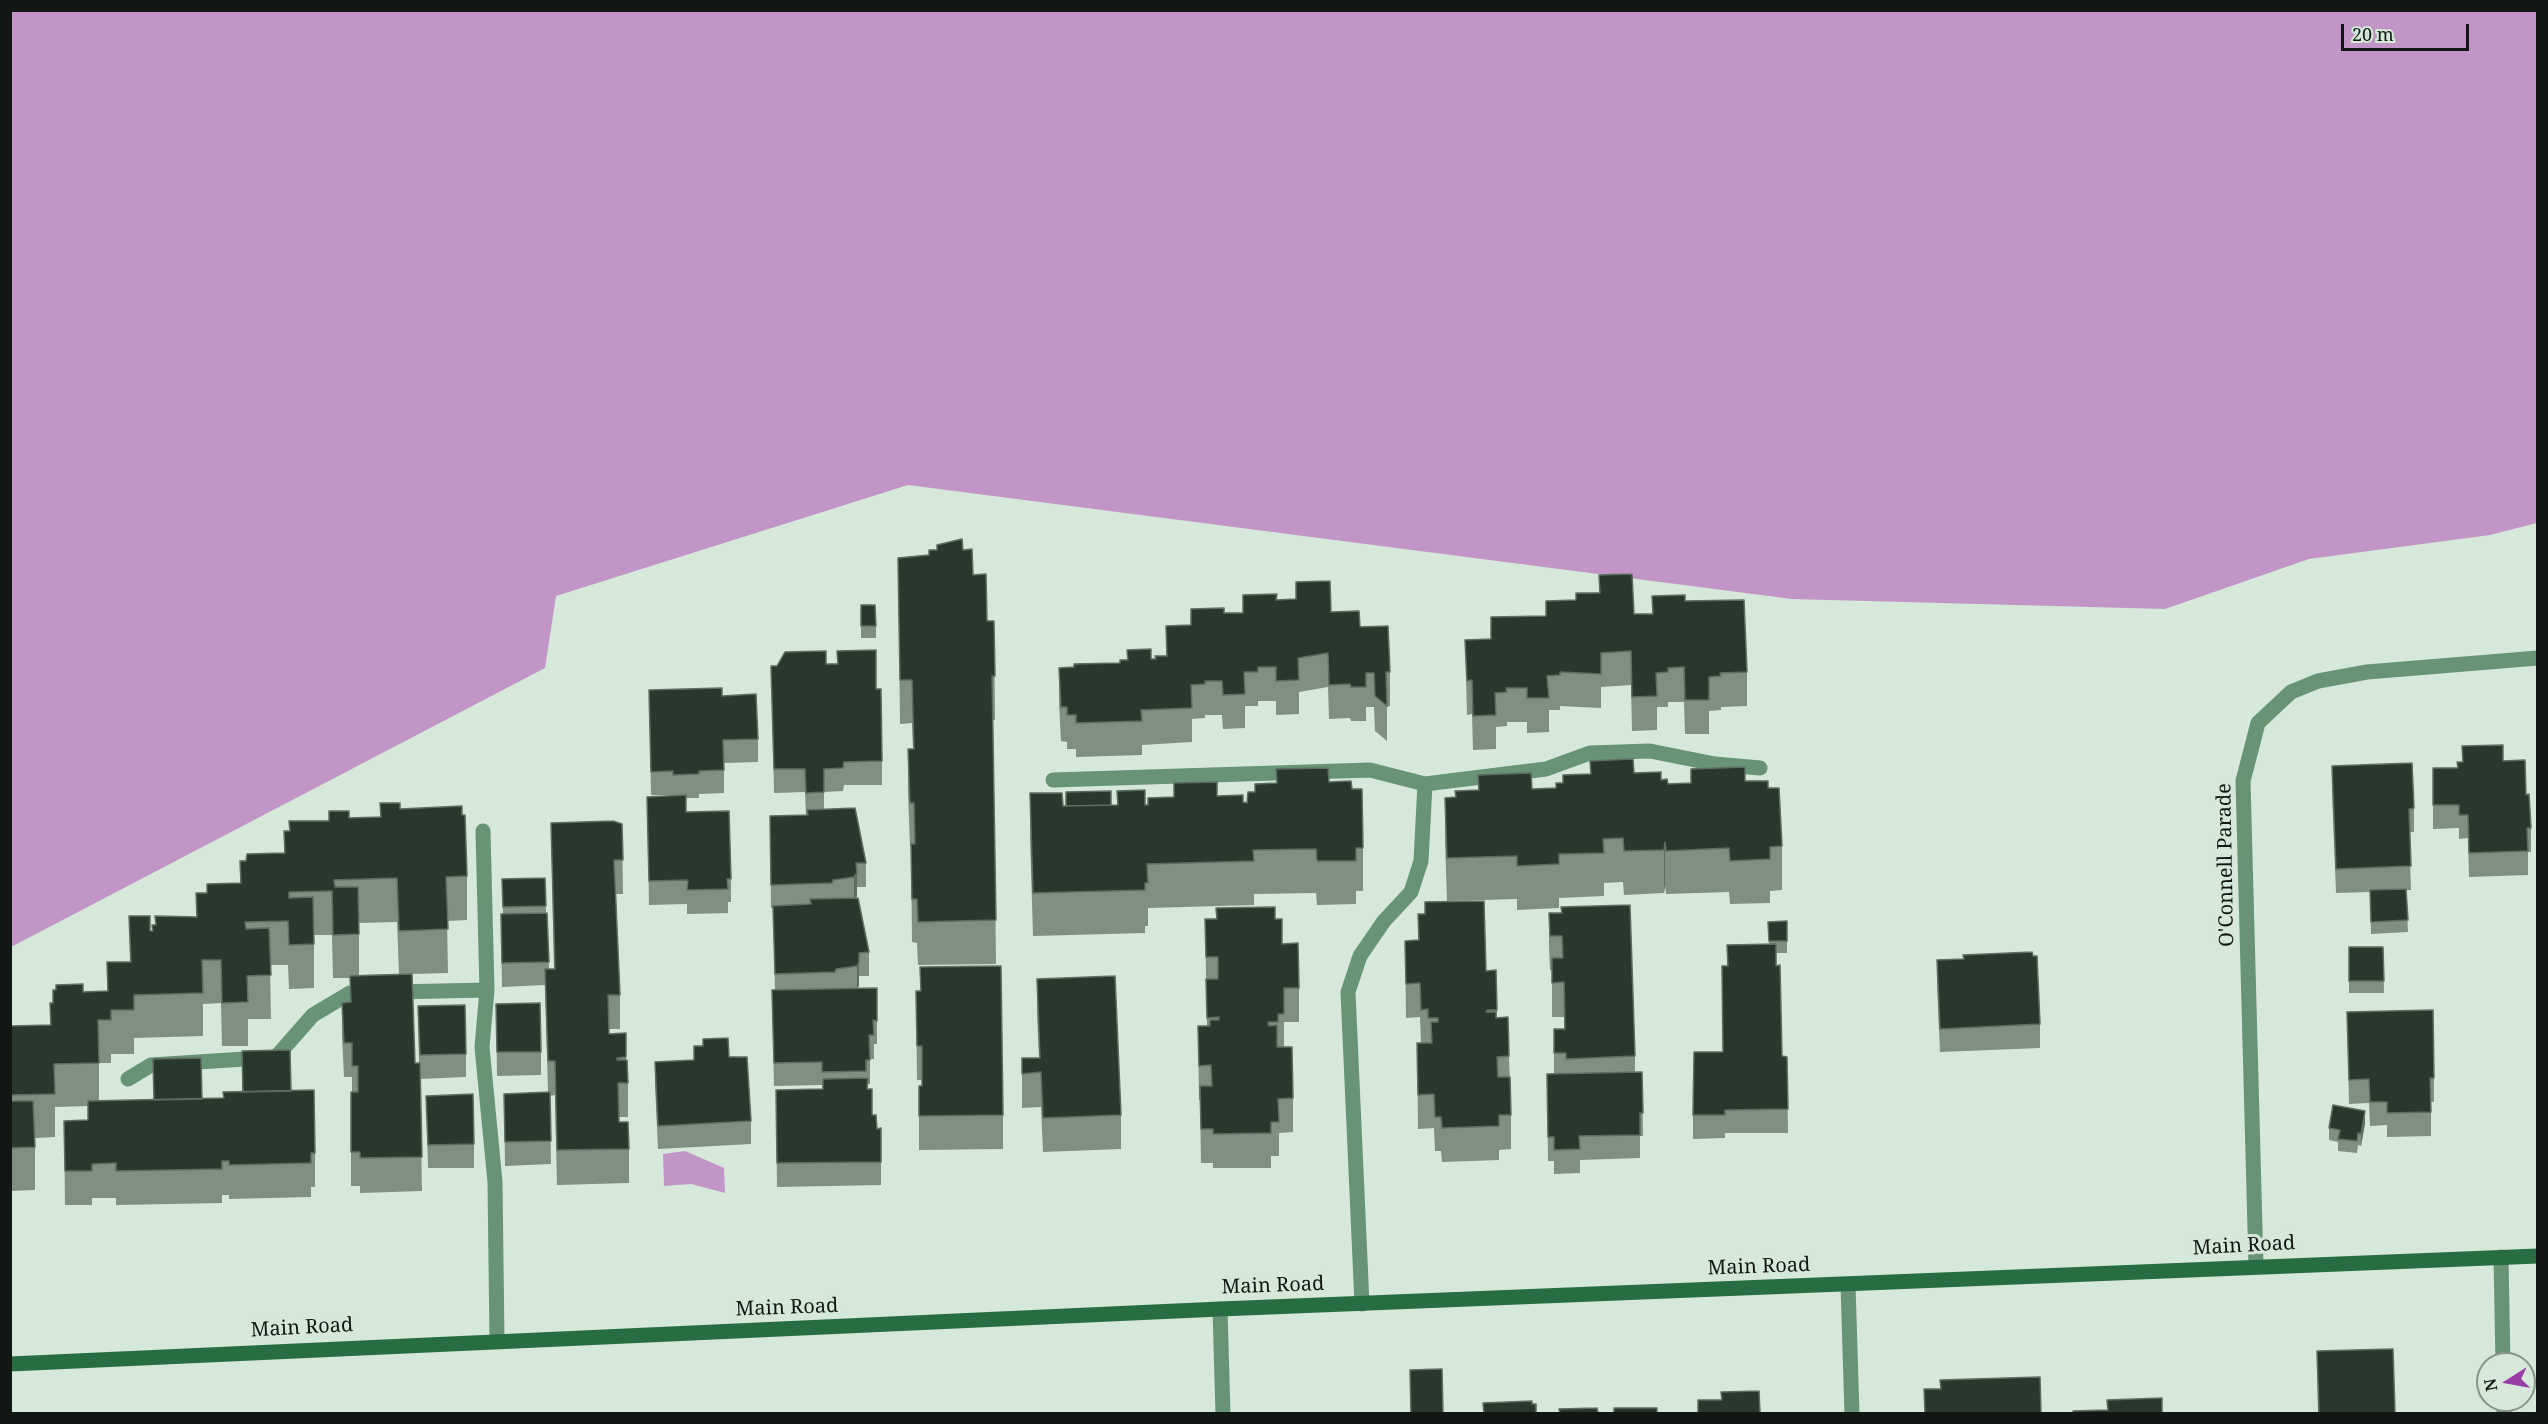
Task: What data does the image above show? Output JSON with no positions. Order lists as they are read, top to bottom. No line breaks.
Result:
{"streets":{"main road":["Main Road"],"street":["O'Connell Parade"]},"crossings":[["O'Connell Parade","Main Road"]],"scale_bar":"20 m","north":"left"}
